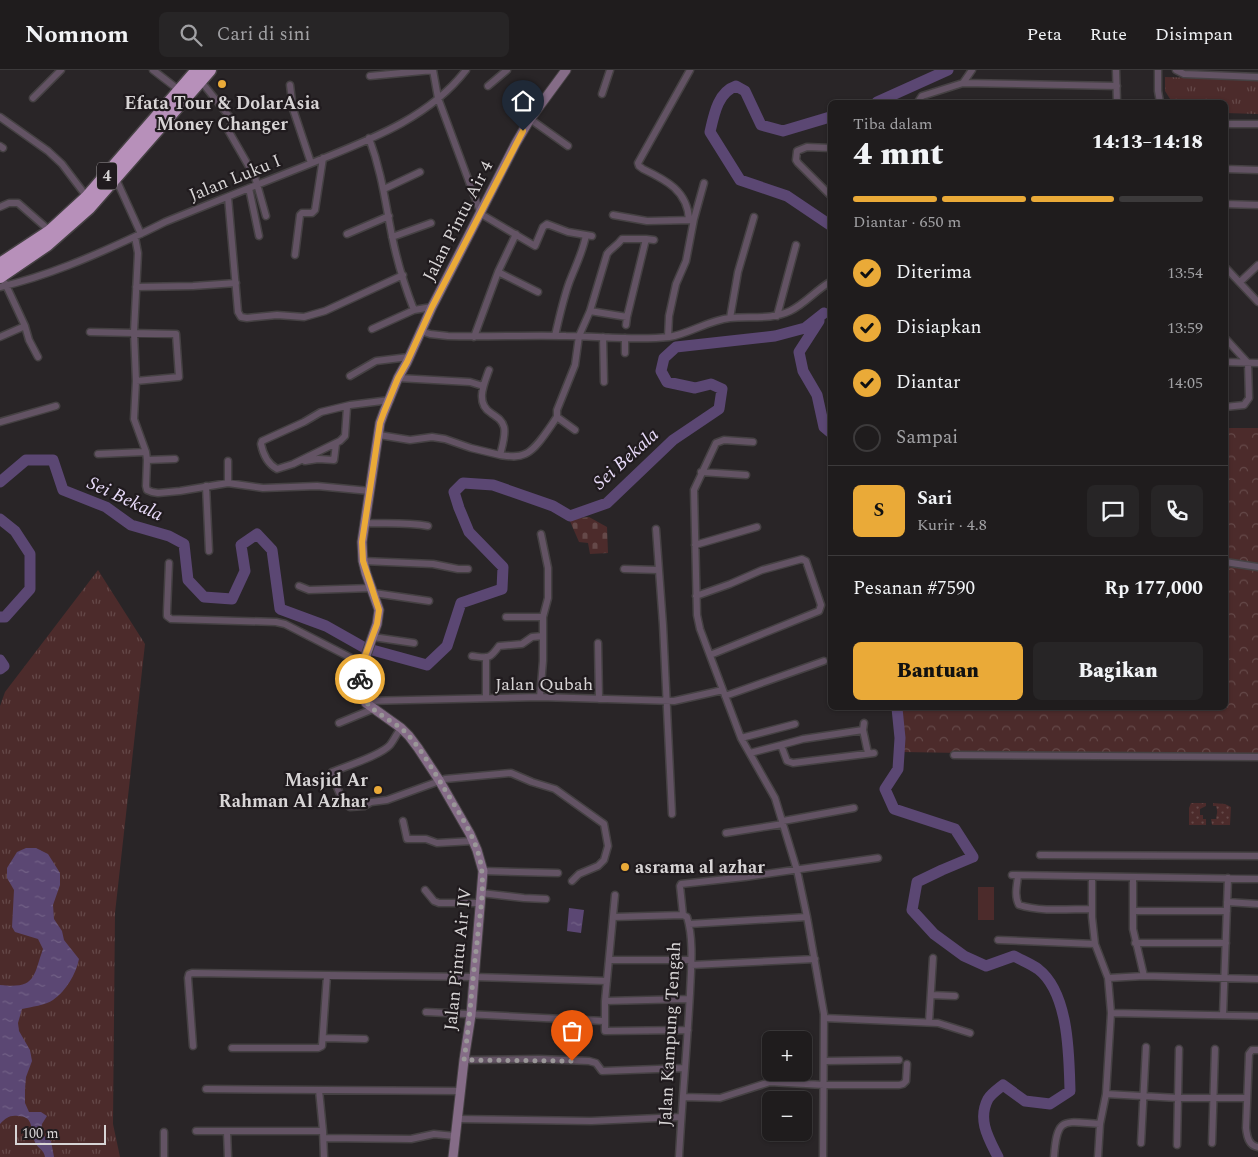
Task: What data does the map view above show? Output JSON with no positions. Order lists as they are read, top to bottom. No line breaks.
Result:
{"streets":{"highway":["4"],"main road":["Jalan Pintu Air 4","Jalan Pintu Air IV"],"street":["Jalan Luku I","Jalan Qubah","Jalan Kampung Tengah"]},"crossings":[["4","Jalan Luku I"],["Jalan Qubah","Jalan Pintu Air IV"]],"water":["Sei Bekala"],"places":["Efata Tour & DolarAsia Money Changer","Masjid Ar Rahman Al Azhar","asrama al azhar"],"scale_bar":"100 m","page":{"header":"Nomnom","search":"Cari di sini","nav":["Peta","Rute","Disimpan"],"heading":["4 mnt","Tiba dalam","14:13–14:18"],"panel":["Sari","Kurir · 4.8","Pesanan #7590","Rp 177,000"],"bar":"Diantar · 650 m","list":[["Diterima","13:54"],["Disiapkan","13:59"],["Diantar","14:05"],"Sampai"],"round":"S","buttons":["Bantuan","Bagikan"],"map_buttons":["+","−"],"scale":"100 m"}}
